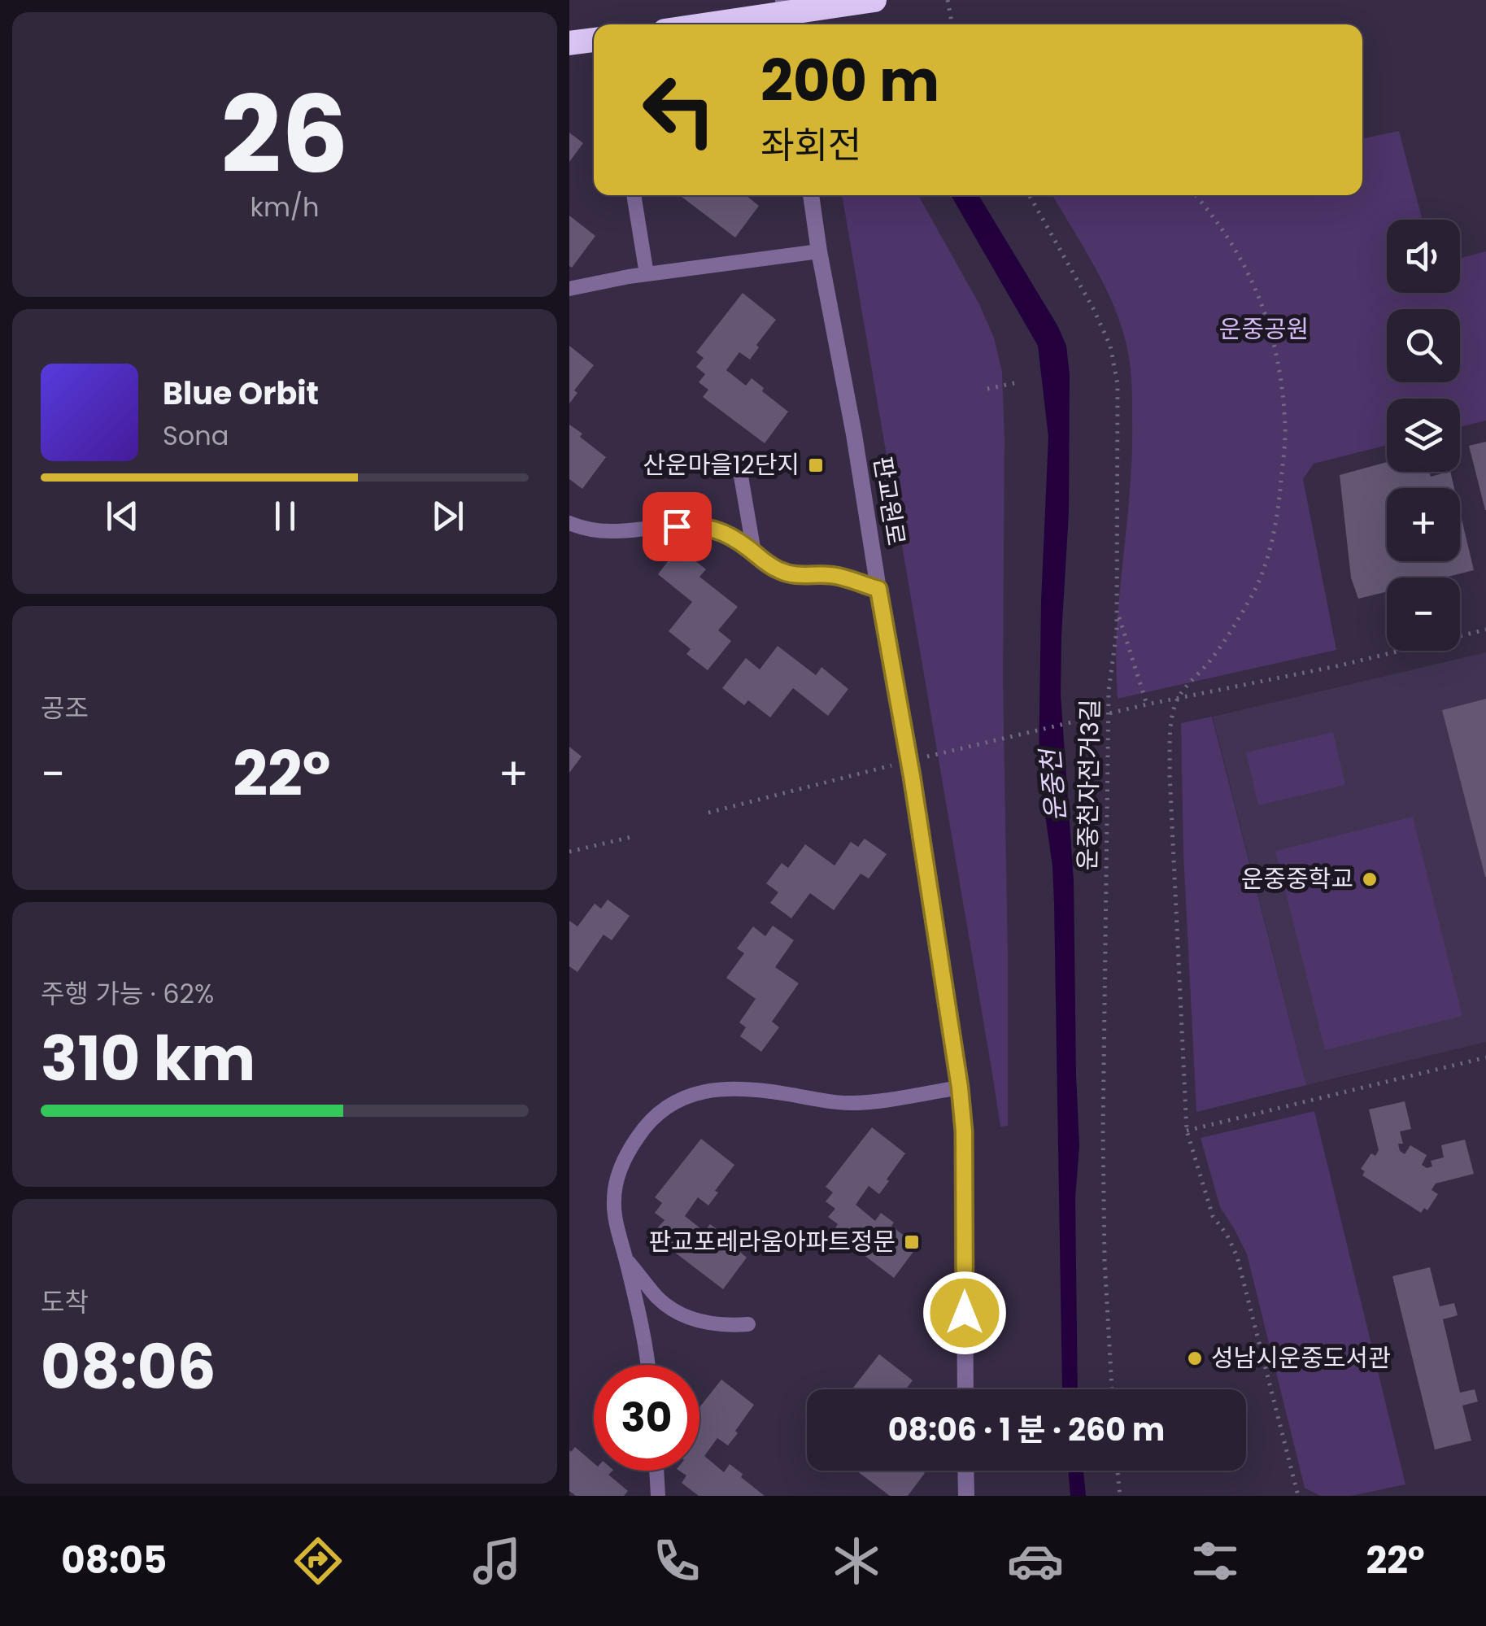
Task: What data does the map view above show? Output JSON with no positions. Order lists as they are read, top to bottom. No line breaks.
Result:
{"streets":{"street":["판교원로"],"path":["운중천자전거3길"]},"water":["운중천"],"parks":["운중공원"],"places":{"transit":["산운마을12단지","판교포레라움아파트정문"],"other":["운중중학교","성남시운중도서관"]},"page":{"tile":[["26","km/h"],"공조",["주행 가능 · 62%","310 km"],["도착","08:06"]],"turn":["200 m","좌회전"],"map_buttons":["+","−"],"song":["Blue Orbit","Sona"],"heat":["−","22°","+"],"limit":"30","trip":"08:06 · 1 분 · 260 m","tabs":["08:05","22°"]}}
